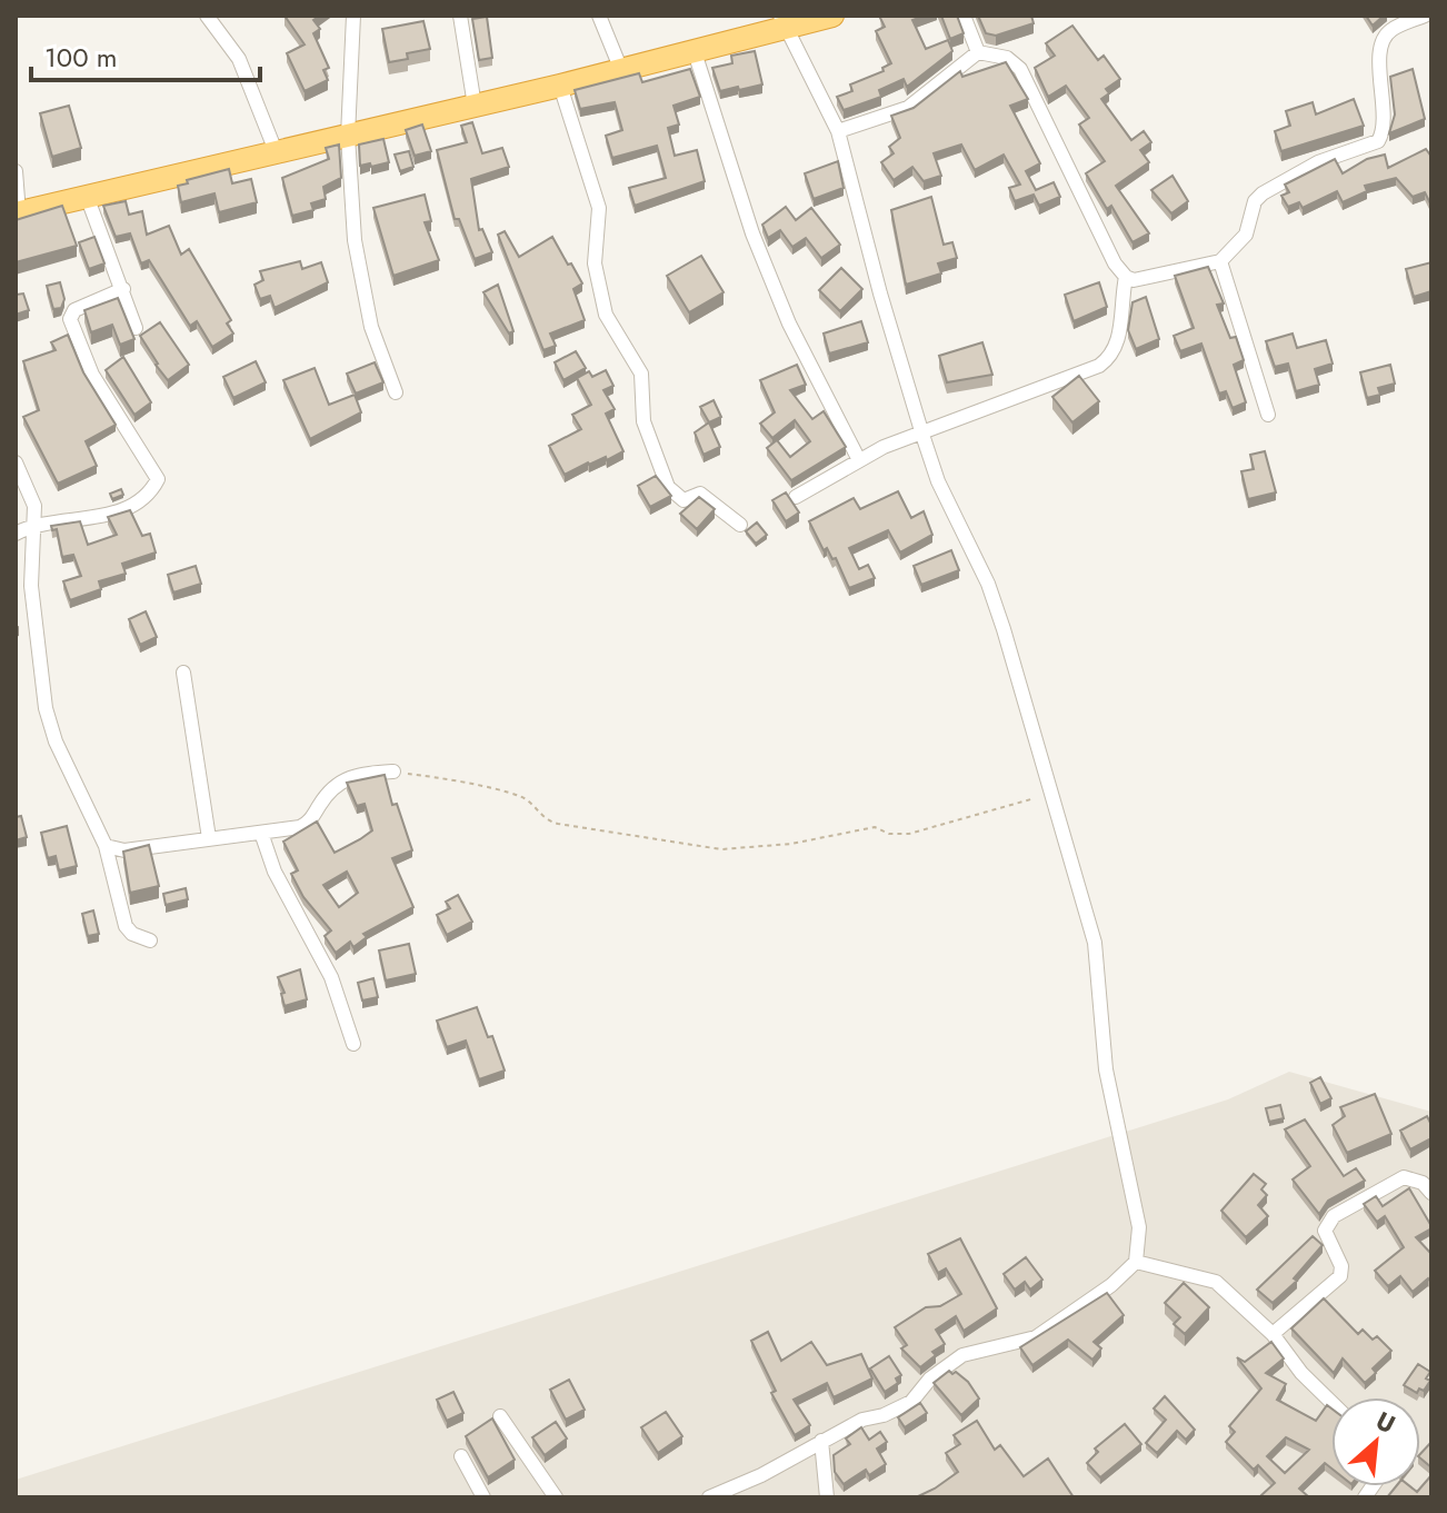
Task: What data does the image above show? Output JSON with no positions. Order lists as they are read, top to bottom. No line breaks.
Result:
{"scale_bar":"100 m","north":"top right"}
